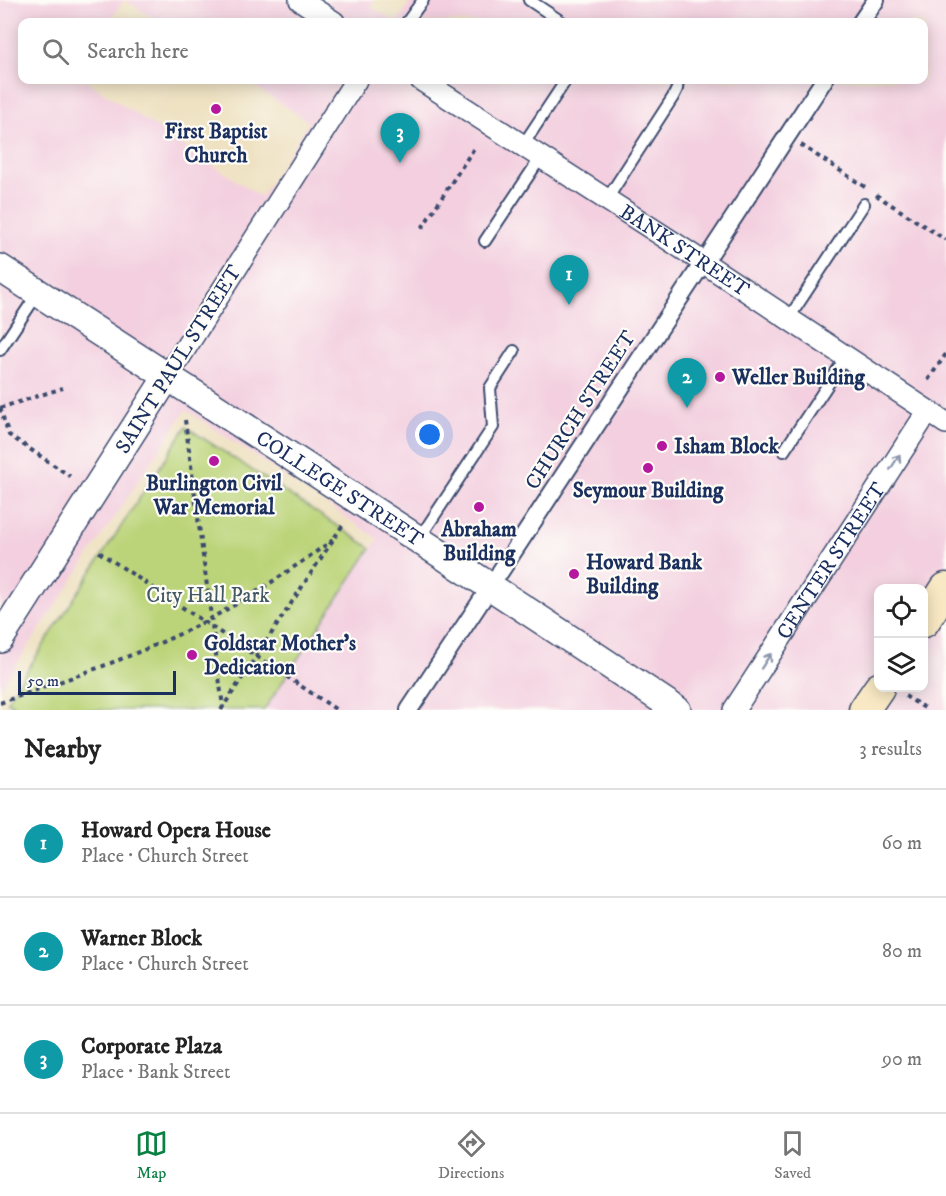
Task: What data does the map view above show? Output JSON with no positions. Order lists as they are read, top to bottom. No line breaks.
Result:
{"streets":{"street":["BANK STREET","SAINT PAUL STREET","CHURCH STREET","COLLEGE STREET","CENTER STREET"]},"crossings":[["BANK STREET","CENTER STREET"],["SAINT PAUL STREET","COLLEGE STREET"]],"one_way":["CENTER STREET"],"parks":["City Hall Park"],"places":["First Baptist Church","Weller Building","Isham Block","Burlington Civil War Memorial","Seymour Building","Abraham Building","Howard Bank Building","Goldstar Mother's Dedication"],"scale_bar":"50 m","page":{"search":"Search here","pins":["3","1","2"],"scale":"50 m","heading":["Nearby","3 results"],"list":[{"mark":"1","name":"Howard Opera House","note":"Place · Church Street","value":"60 m"},{"mark":"2","name":"Warner Block","note":"Place · Church Street","value":"80 m"},{"mark":"3","name":"Corporate Plaza","note":"Place · Bank Street","value":"90 m"}],"nav":["Map","Directions","Saved"]}}
